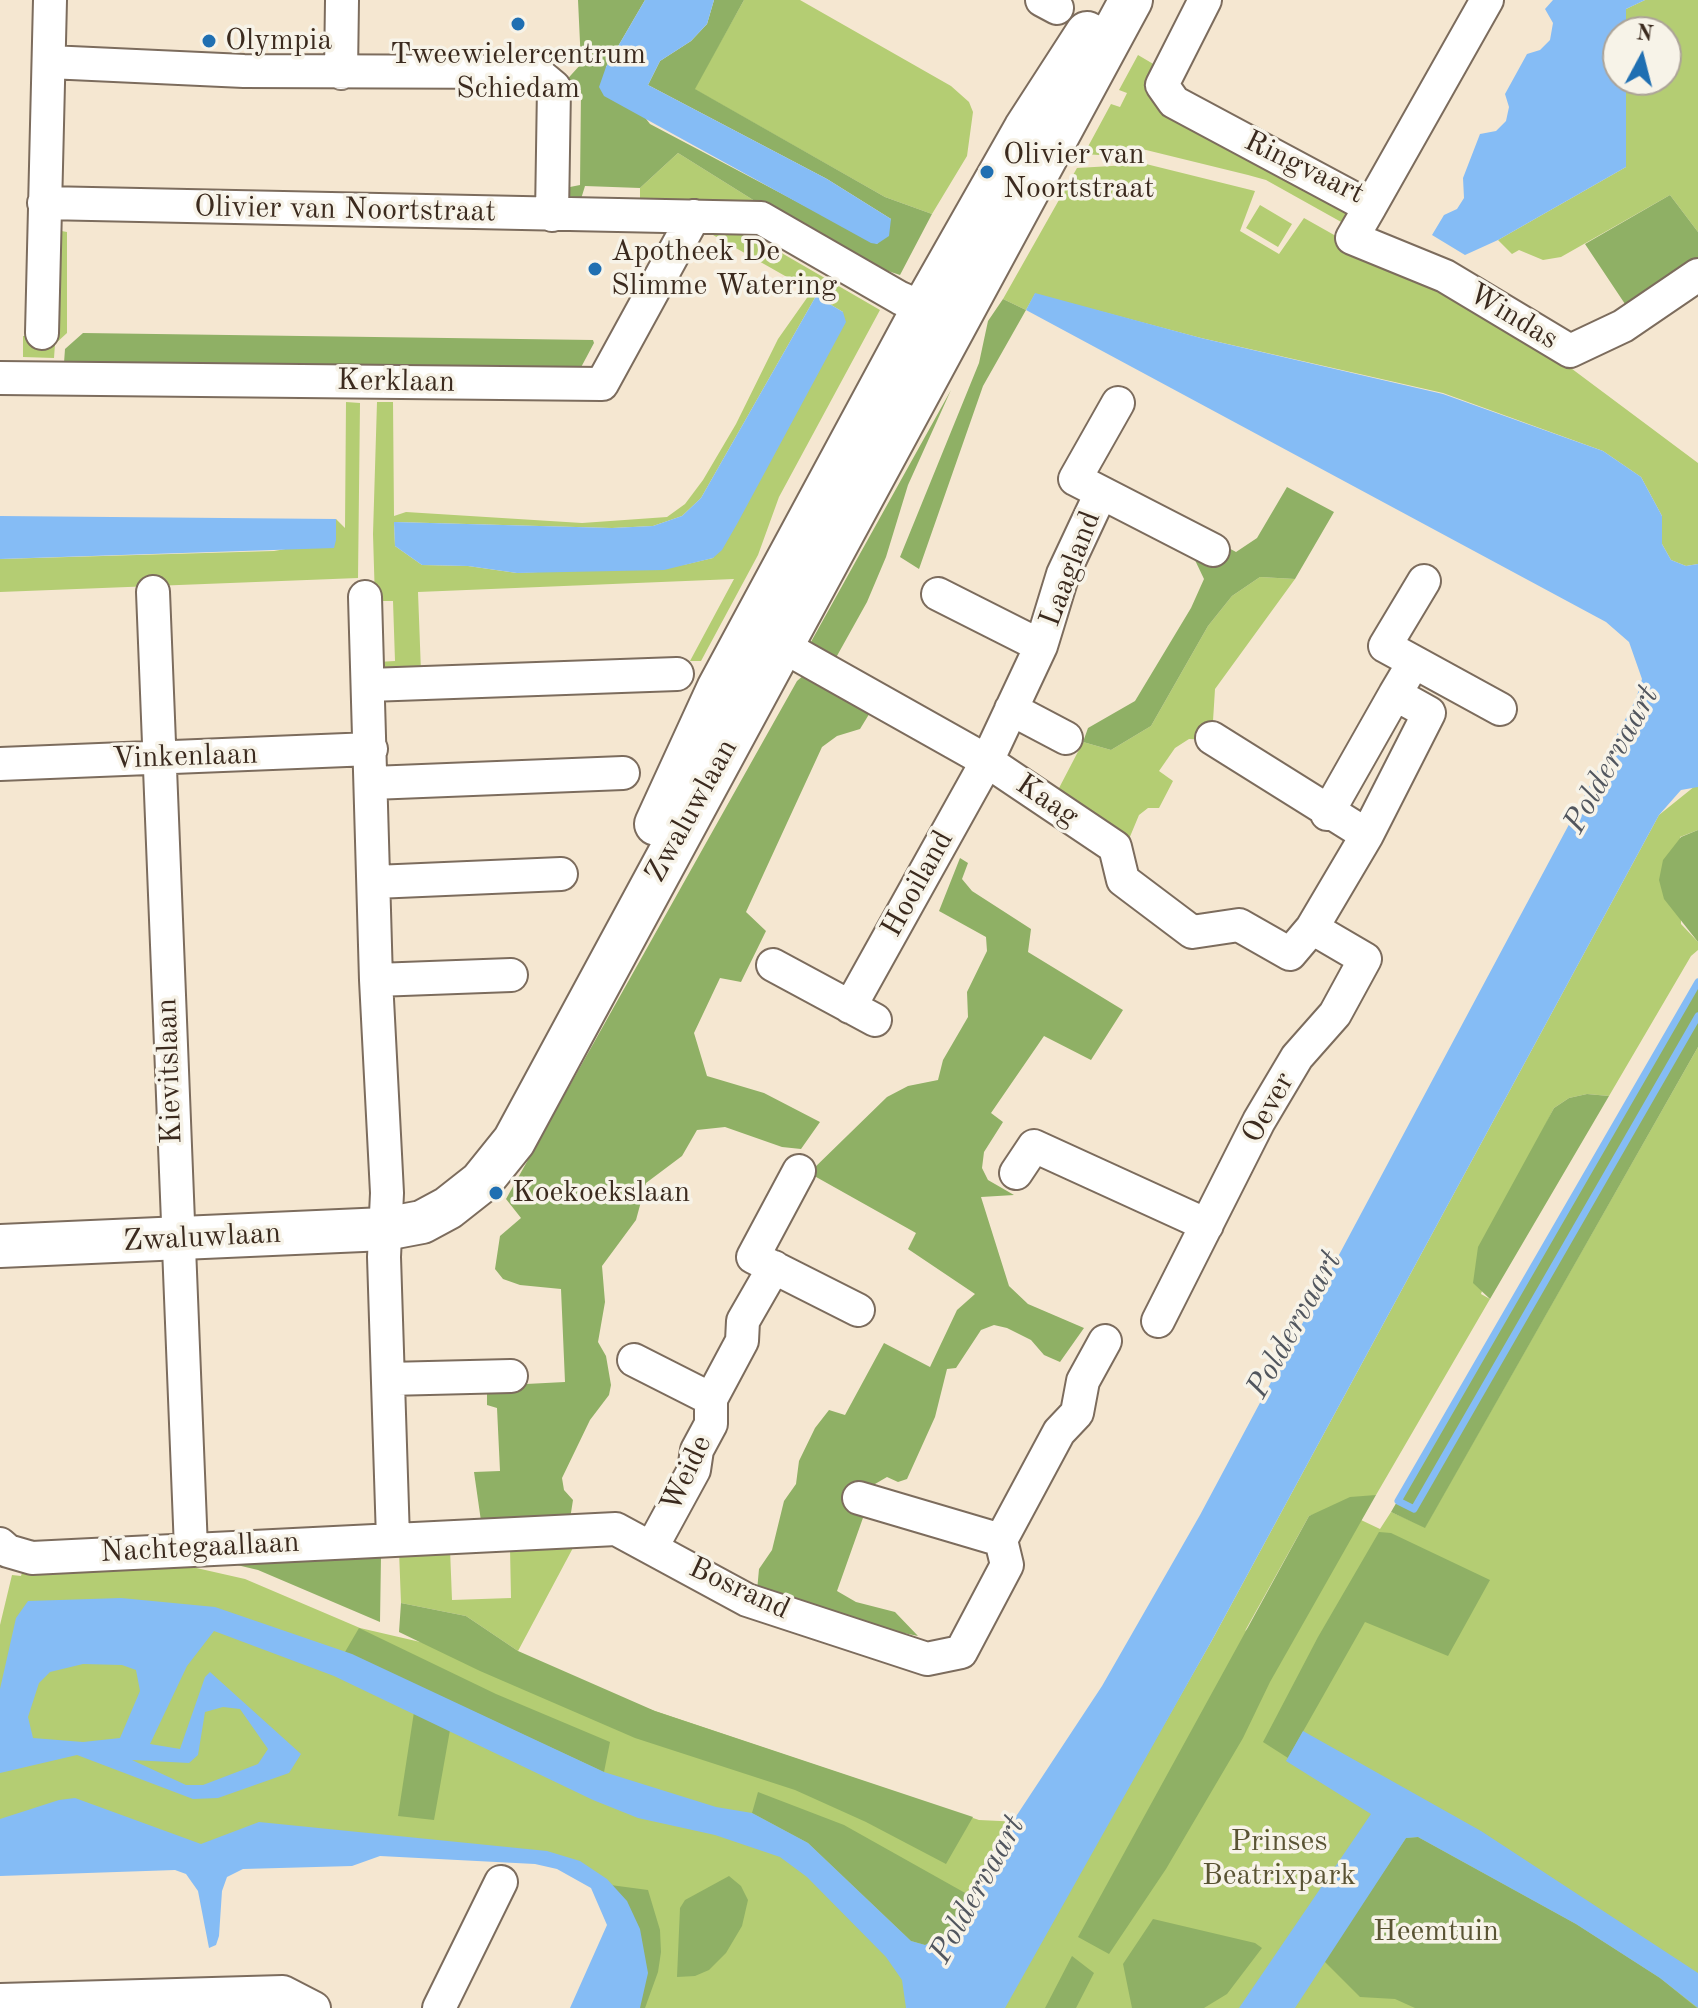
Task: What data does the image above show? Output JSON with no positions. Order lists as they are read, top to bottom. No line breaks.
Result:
{"streets":{"main road":["Zwaluwlaan"],"street":["Ringvaart","Olivier van Noortstraat","Windas","Kerklaan","Laagland","Vinkenlaan","Kaag","Hooiland","Kievitslaan","Oever","Weide","Nachtegaallaan","Bosrand"]},"crossings":[["Ringvaart","Windas"],["Olivier van Noortstraat","Kerklaan"],["Olivier van Noortstraat","Zwaluwlaan"],["Laagland","Kaag"],["Laagland","Hooiland"],["Vinkenlaan","Kievitslaan"],["Kaag","Zwaluwlaan"],["Kaag","Hooiland"],["Kaag","Oever"],["Zwaluwlaan","Kievitslaan"],["Kievitslaan","Nachtegaallaan"],["Weide","Bosrand"],["Nachtegaallaan","Bosrand"]],"water":["Poldervaart"],"parks":["Prinses Beatrixpark","Heemtuin"],"places":["Tweewielercentrum Schiedam","Olympia","Olivier van Noortstraat","Apotheek De Slimme Watering","Koekoekslaan"],"north":"top"}
